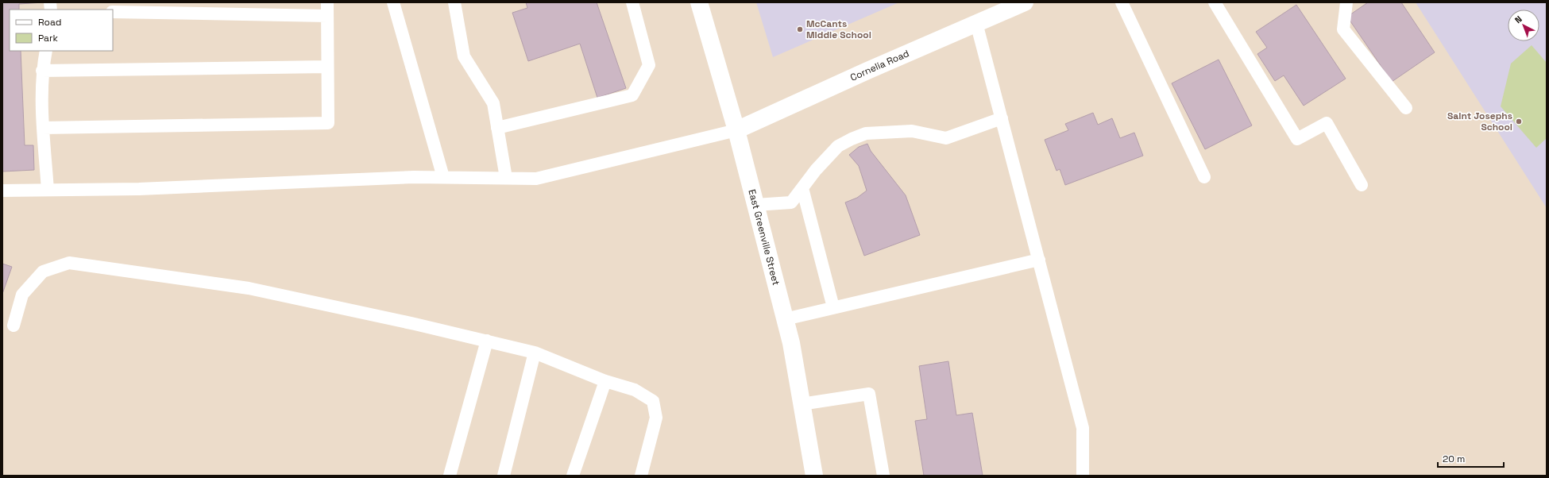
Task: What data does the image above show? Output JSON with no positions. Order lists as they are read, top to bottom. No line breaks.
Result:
{"streets":{"main road":["Cornelia Road","East Greenville Street"]},"crossings":[["Cornelia Road","East Greenville Street"]],"places":["McCants Middle School","Saint Josephs School"],"legend":["Road","Park"],"scale_bar":"20 m","north":"top left"}
